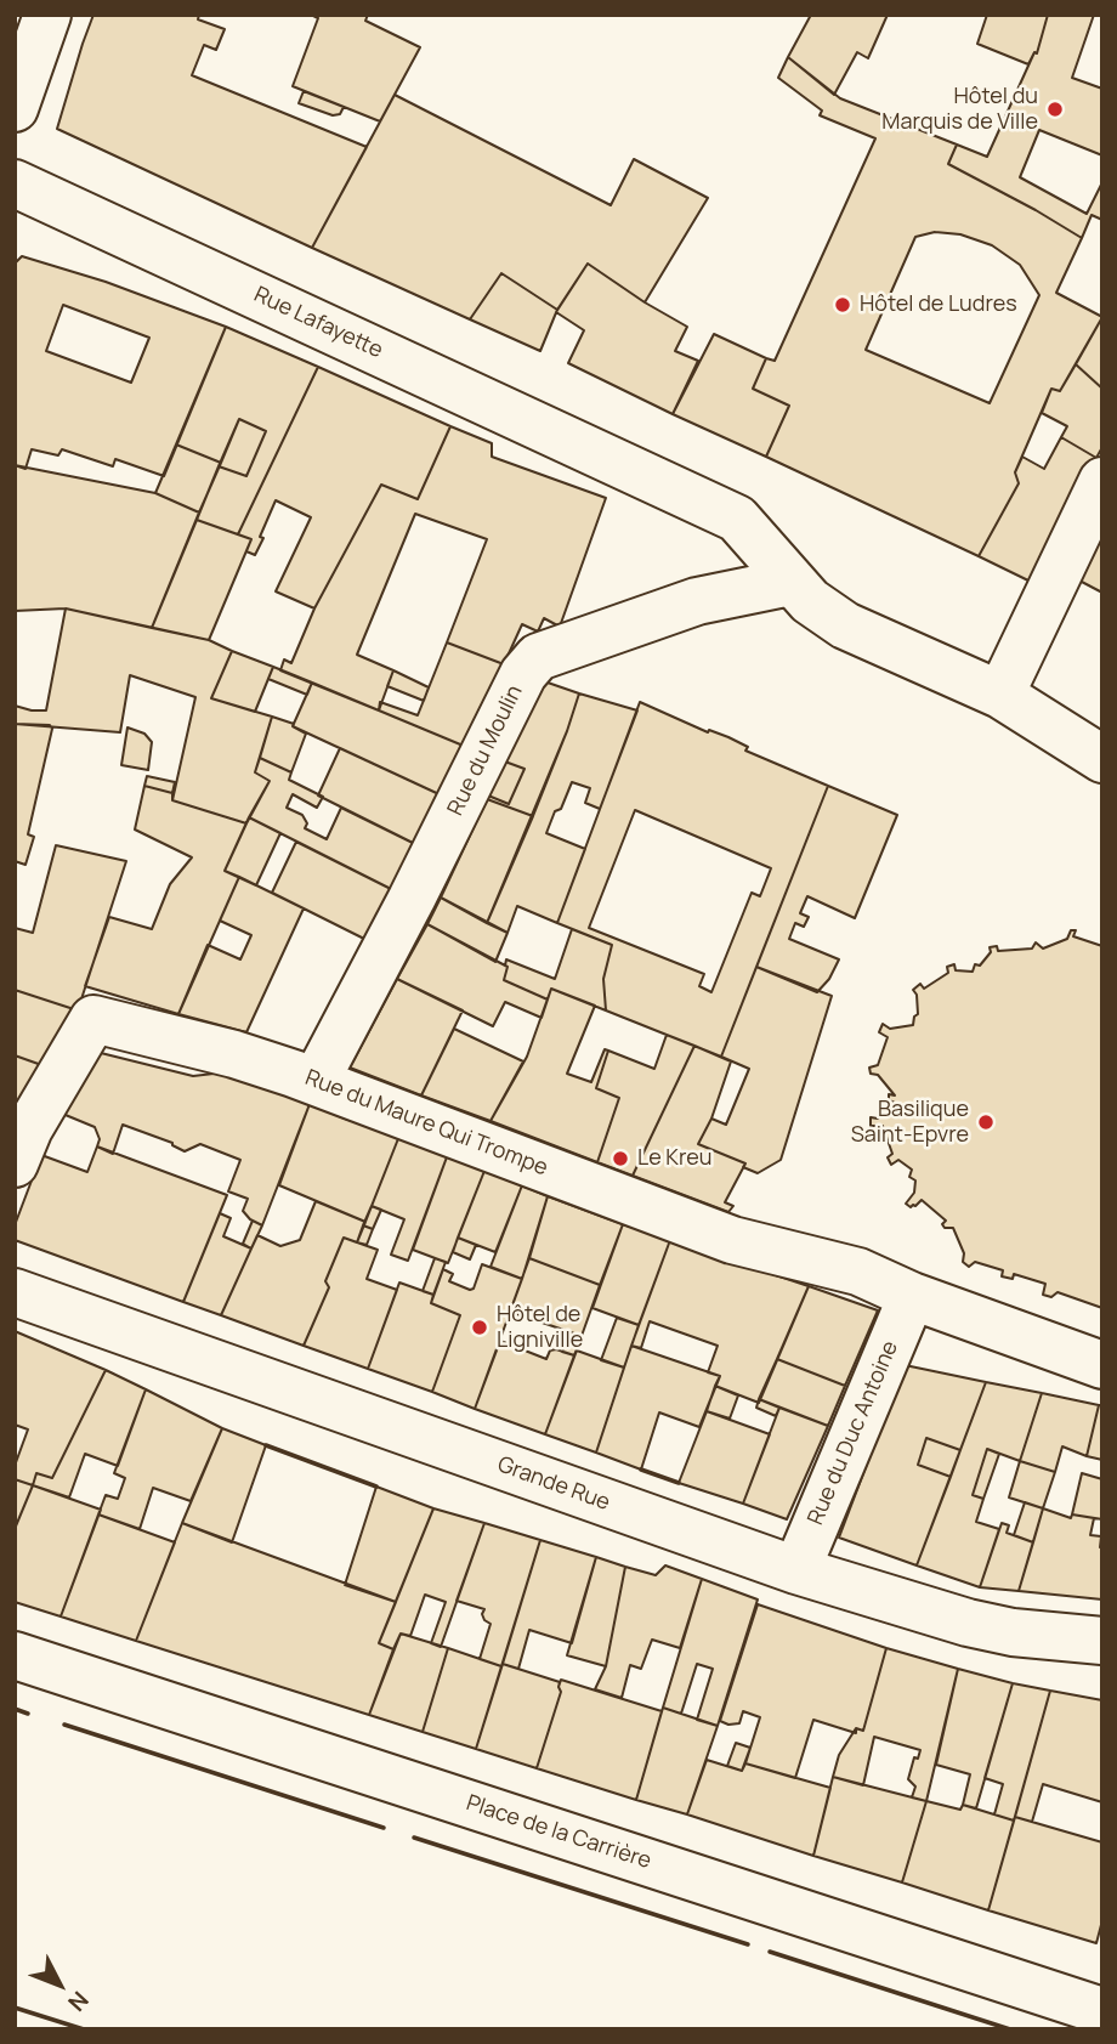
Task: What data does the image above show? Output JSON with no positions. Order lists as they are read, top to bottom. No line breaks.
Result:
{"streets":{"street":["Rue Lafayette","Rue du Moulin","Rue du Maure Qui Trompe","Rue du Duc Antoine","Grande Rue","Place de la Carrière"]},"crossings":[["Rue Lafayette","Rue du Moulin"],["Rue du Moulin","Rue du Maure Qui Trompe"],["Rue du Maure Qui Trompe","Rue du Duc Antoine"],["Rue du Duc Antoine","Grande Rue"]],"places":["Hôtel du Marquis de Ville","Hôtel de Ludres","Basilique Saint-Epvre","Le Kreu","Hôtel de Ligniville"],"north":"bottom right"}
